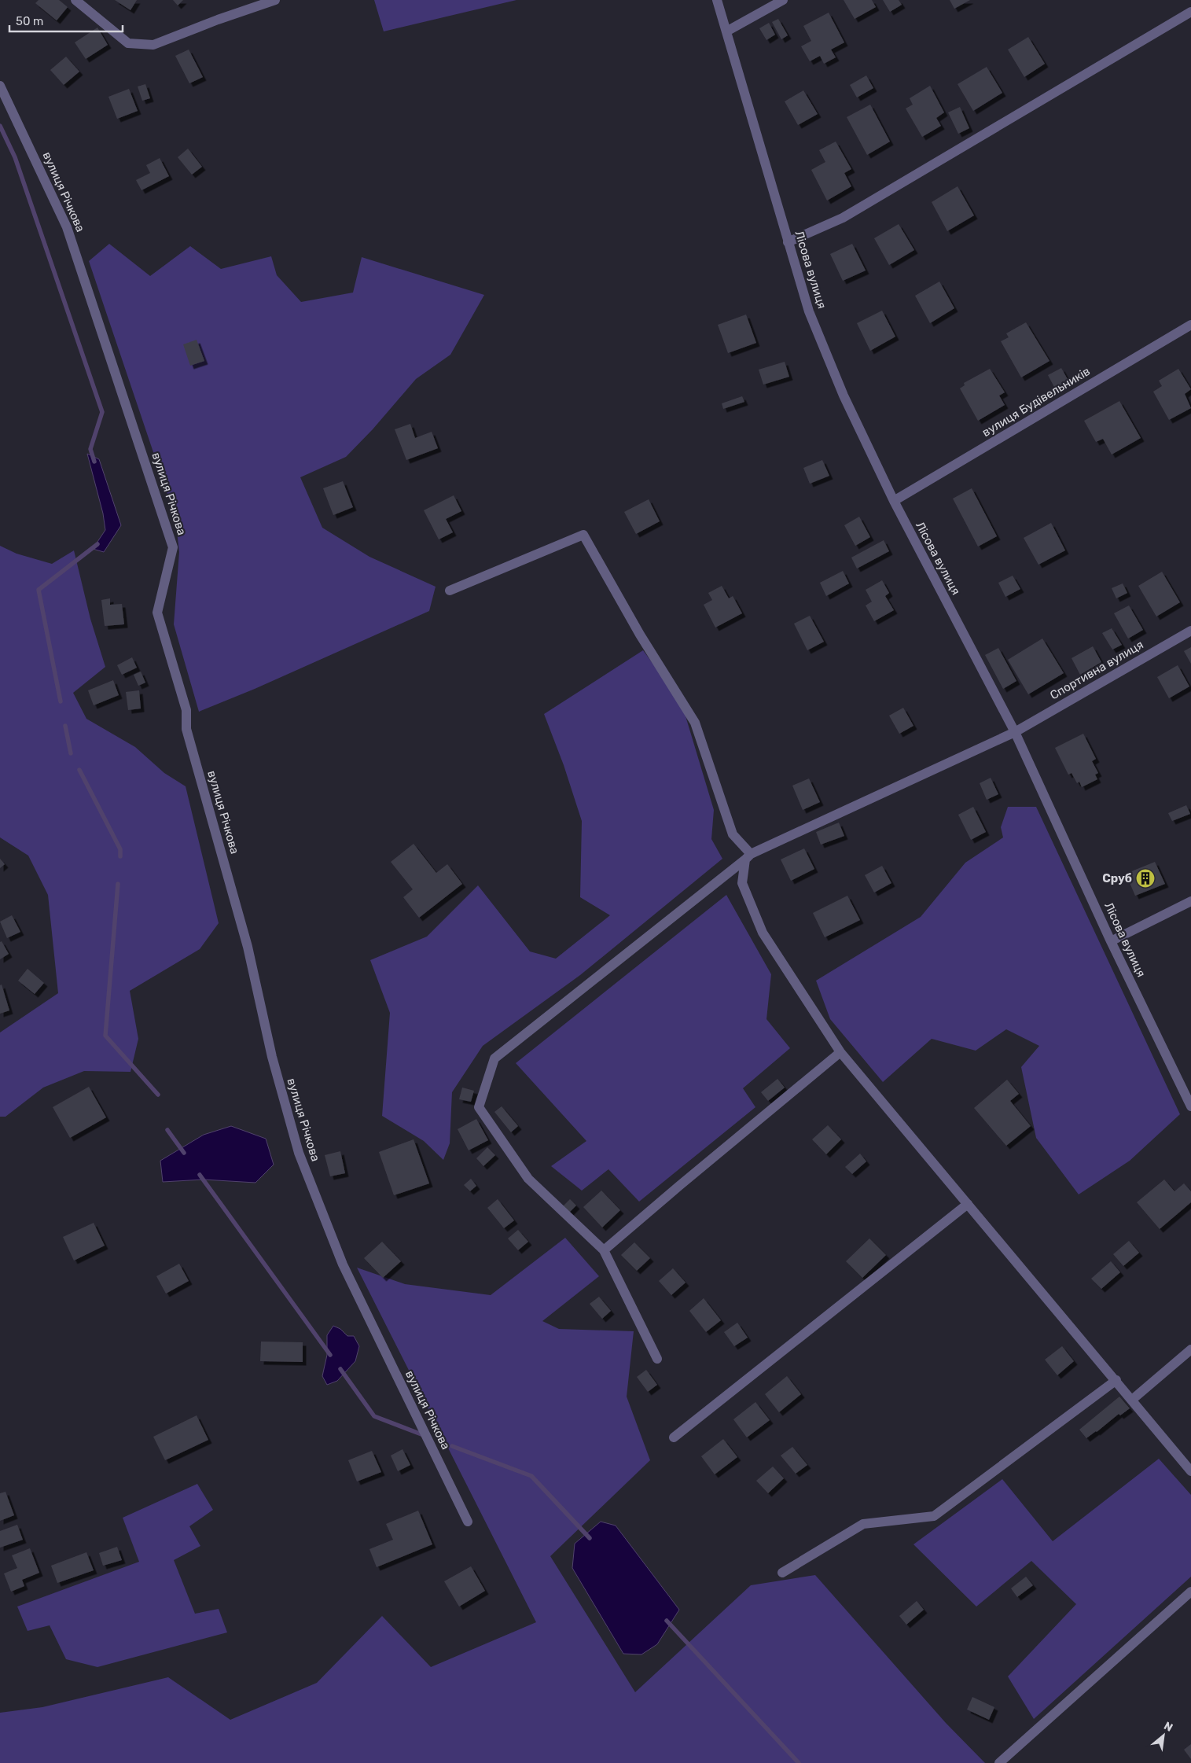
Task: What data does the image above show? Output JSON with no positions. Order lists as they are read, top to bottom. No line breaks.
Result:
{"streets":{"street":["вулиця Річкова","Лісова вулиця","вулиця Будівельників","Спортивна вулиця"]},"crossings":[["Лісова вулиця","вулиця Будівельників"],["Лісова вулиця","Спортивна вулиця"]],"places":{"building":["Сруб"]},"scale_bar":"50 m","north":"top right"}
